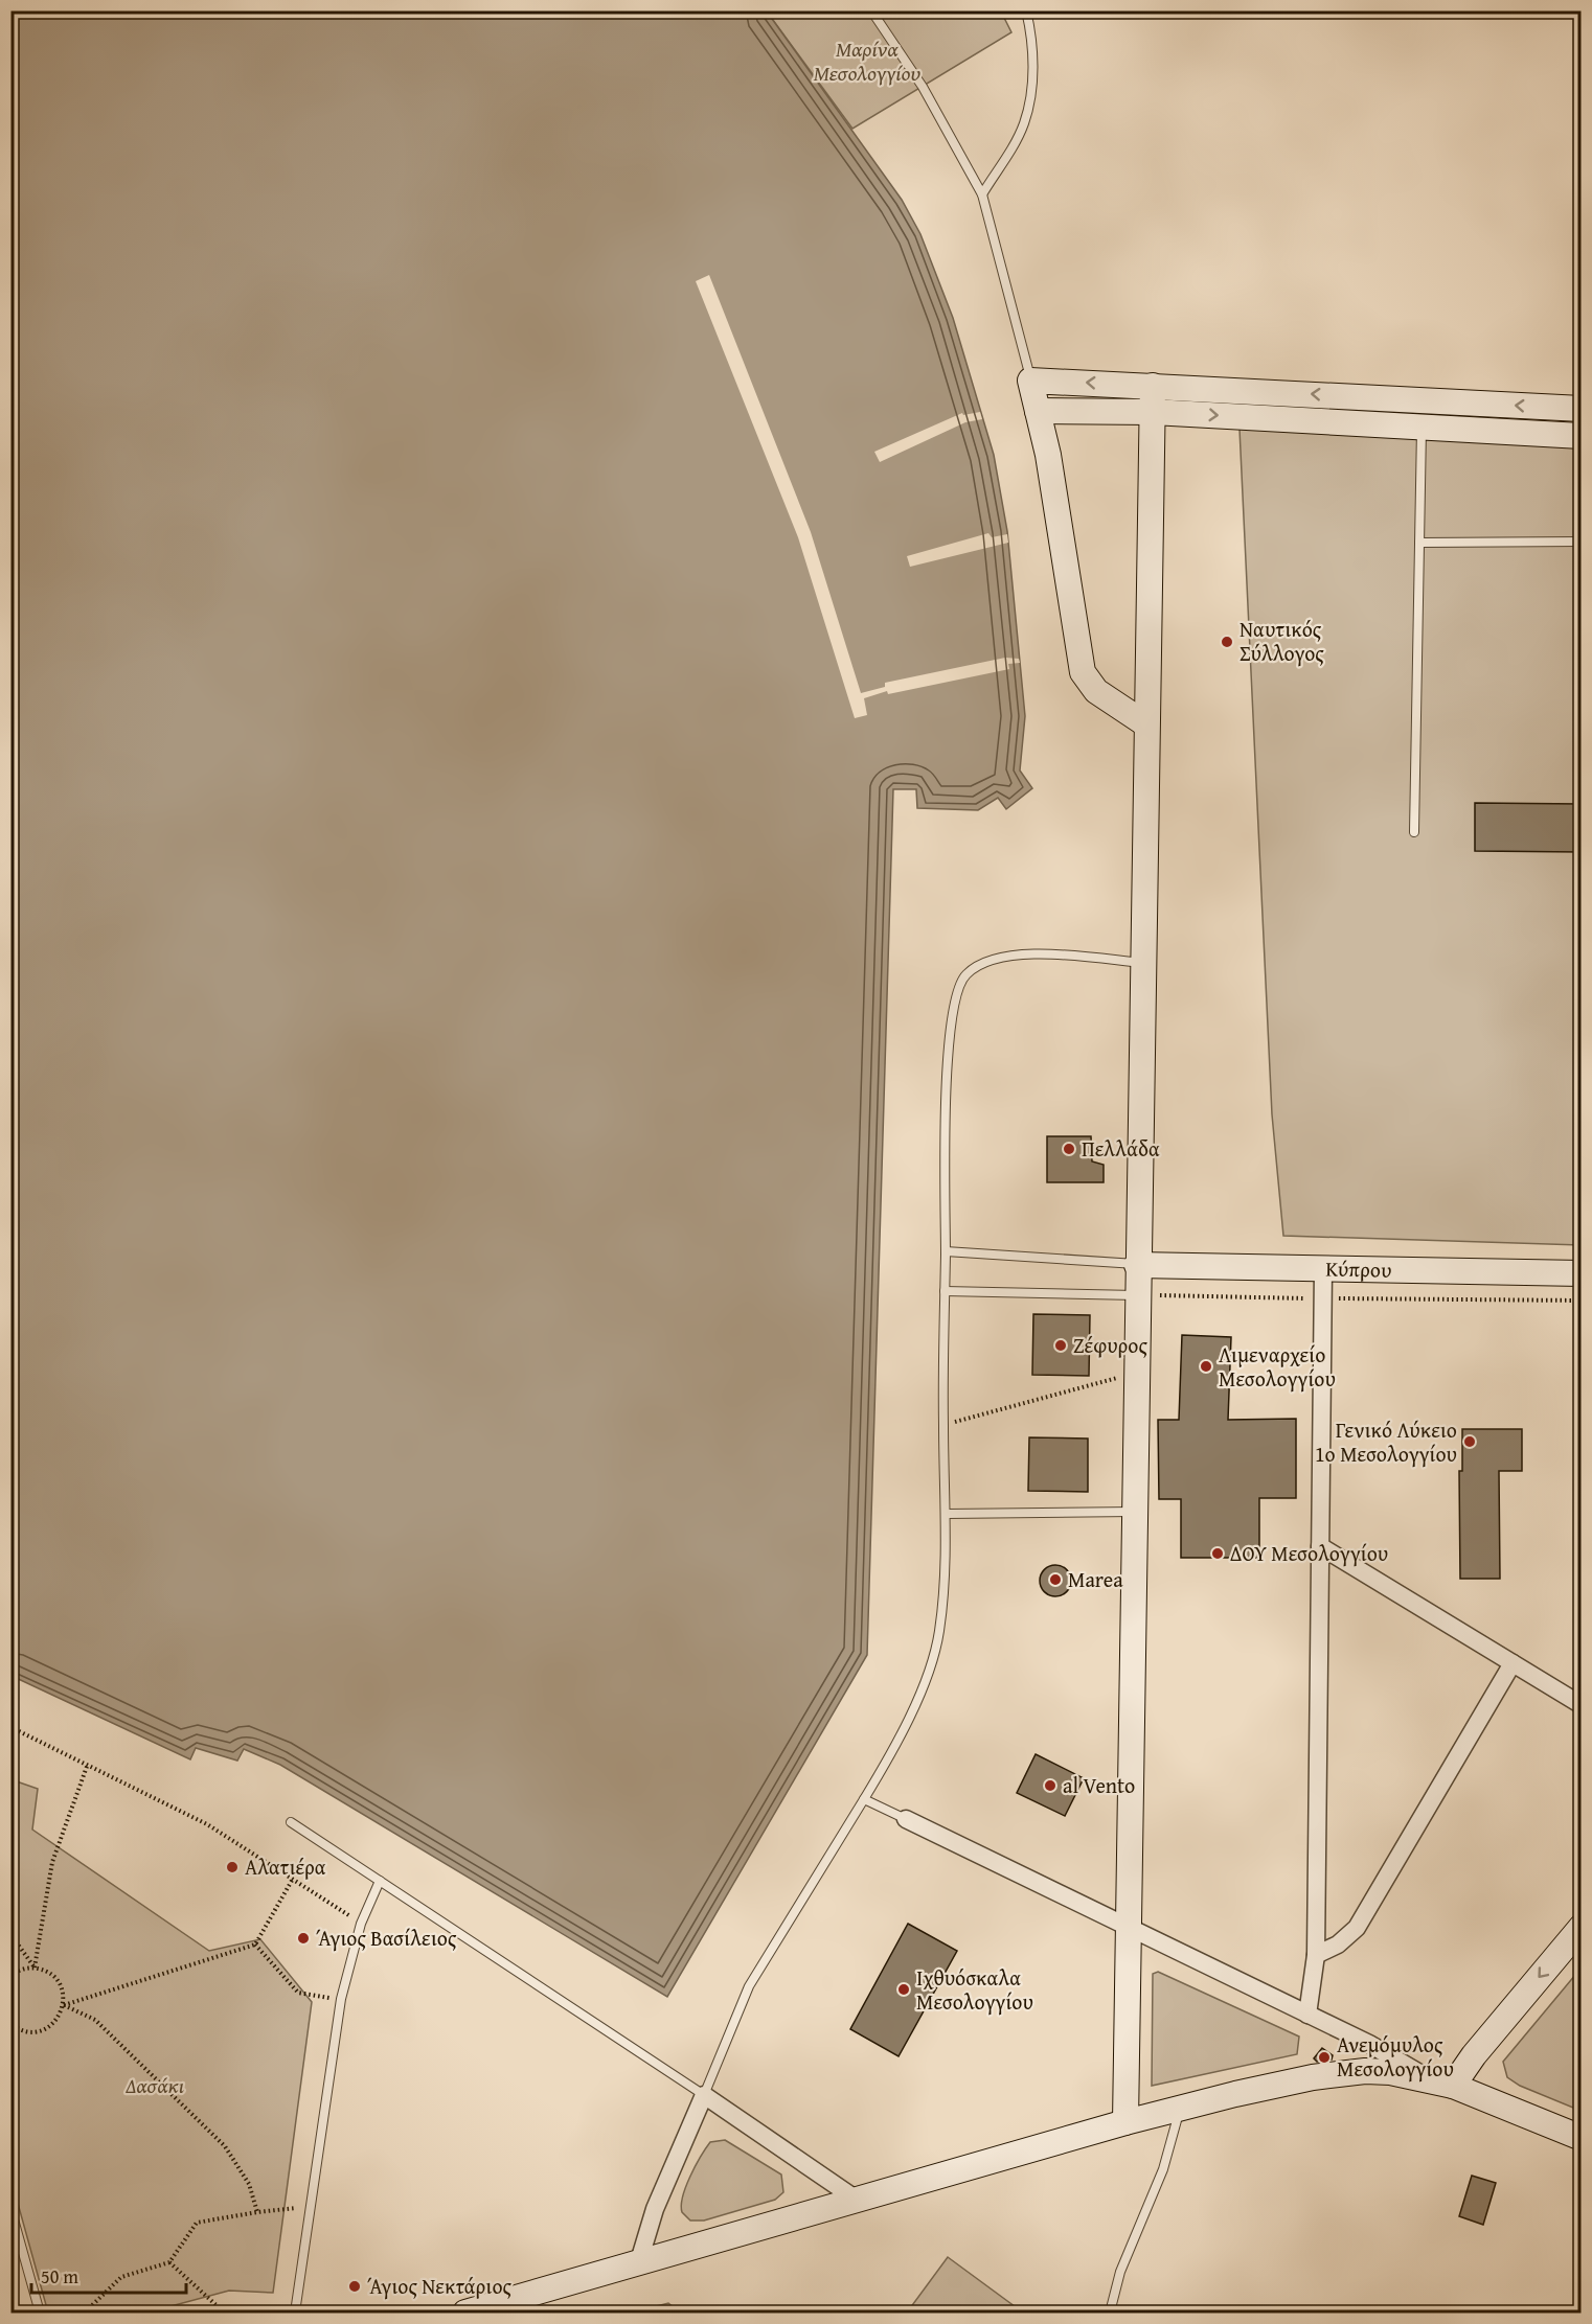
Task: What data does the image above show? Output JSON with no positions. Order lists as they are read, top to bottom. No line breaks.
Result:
{"streets":{"street":["Κύπρου"]},"parks":["Μαρίνα Μεσολογγίου","Δασάκι"],"places":["Ναυτικός Σύλλογος","Πελλάδα","Ζέφυρος","Λιμεναρχείο Μεσολογγίου","Γενικό Λύκειο 1ο Μεσολογγίου","ΔΟΥ Μεσολογγίου","Marea","al Vento","Αλατιέρα","Άγιος Βασίλειος","Ιχθυόσκαλα Μεσολογγίου","Ανεμόμυλος Μεσολογγίου","Άγιος Νεκτάριος"],"scale_bar":"50 m"}
